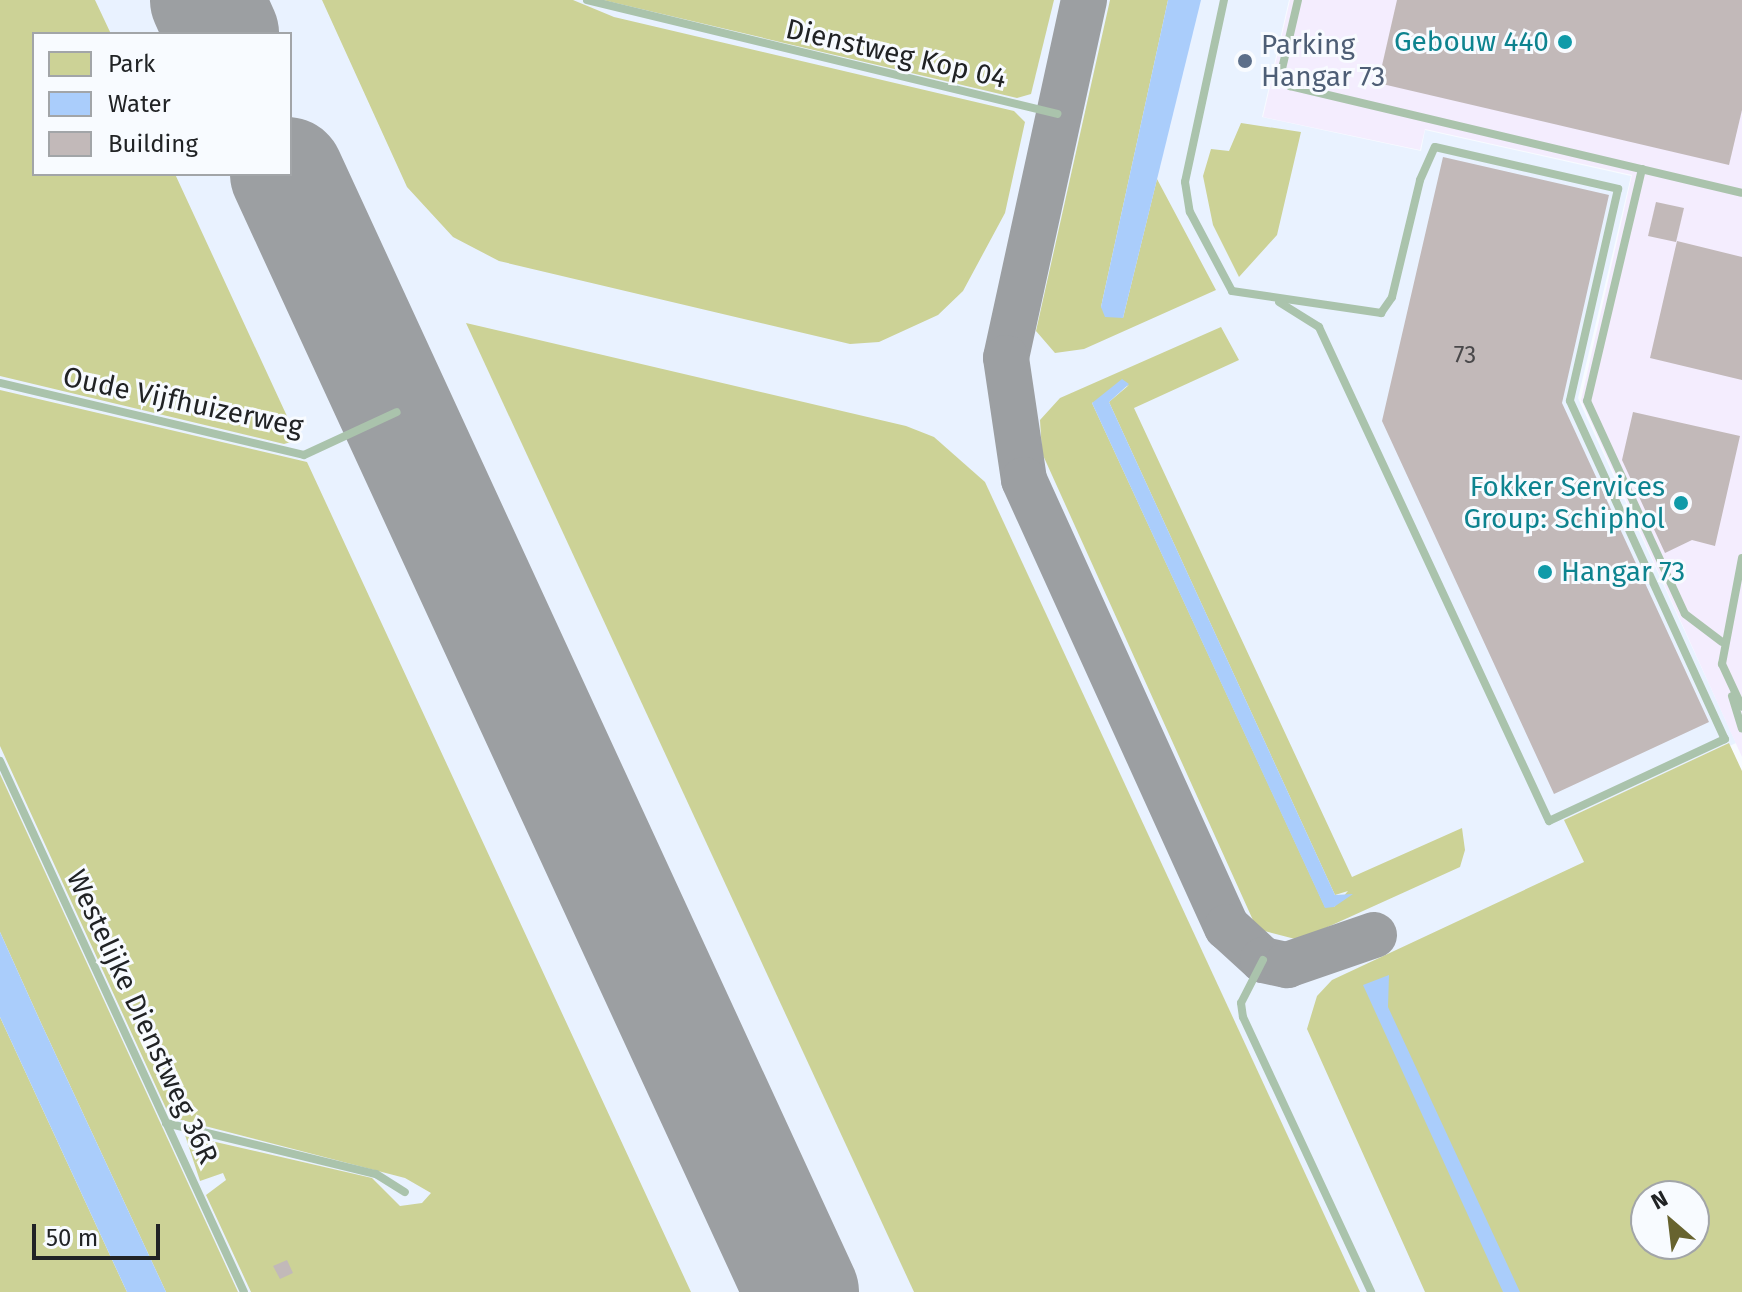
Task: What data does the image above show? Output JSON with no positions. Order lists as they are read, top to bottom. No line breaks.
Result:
{"streets":{"lane":["Dienstweg Kop 04","Oude Vijfhuizerweg","Westelijke Dienstweg 36R"]},"places":["Gebouw 440","Parking Hangar 73","Fokker Services Group: Schiphol","Hangar 73"],"house_numbers":["73"],"legend":["Park","Water","Building"],"scale_bar":"50 m","north":"top left"}
